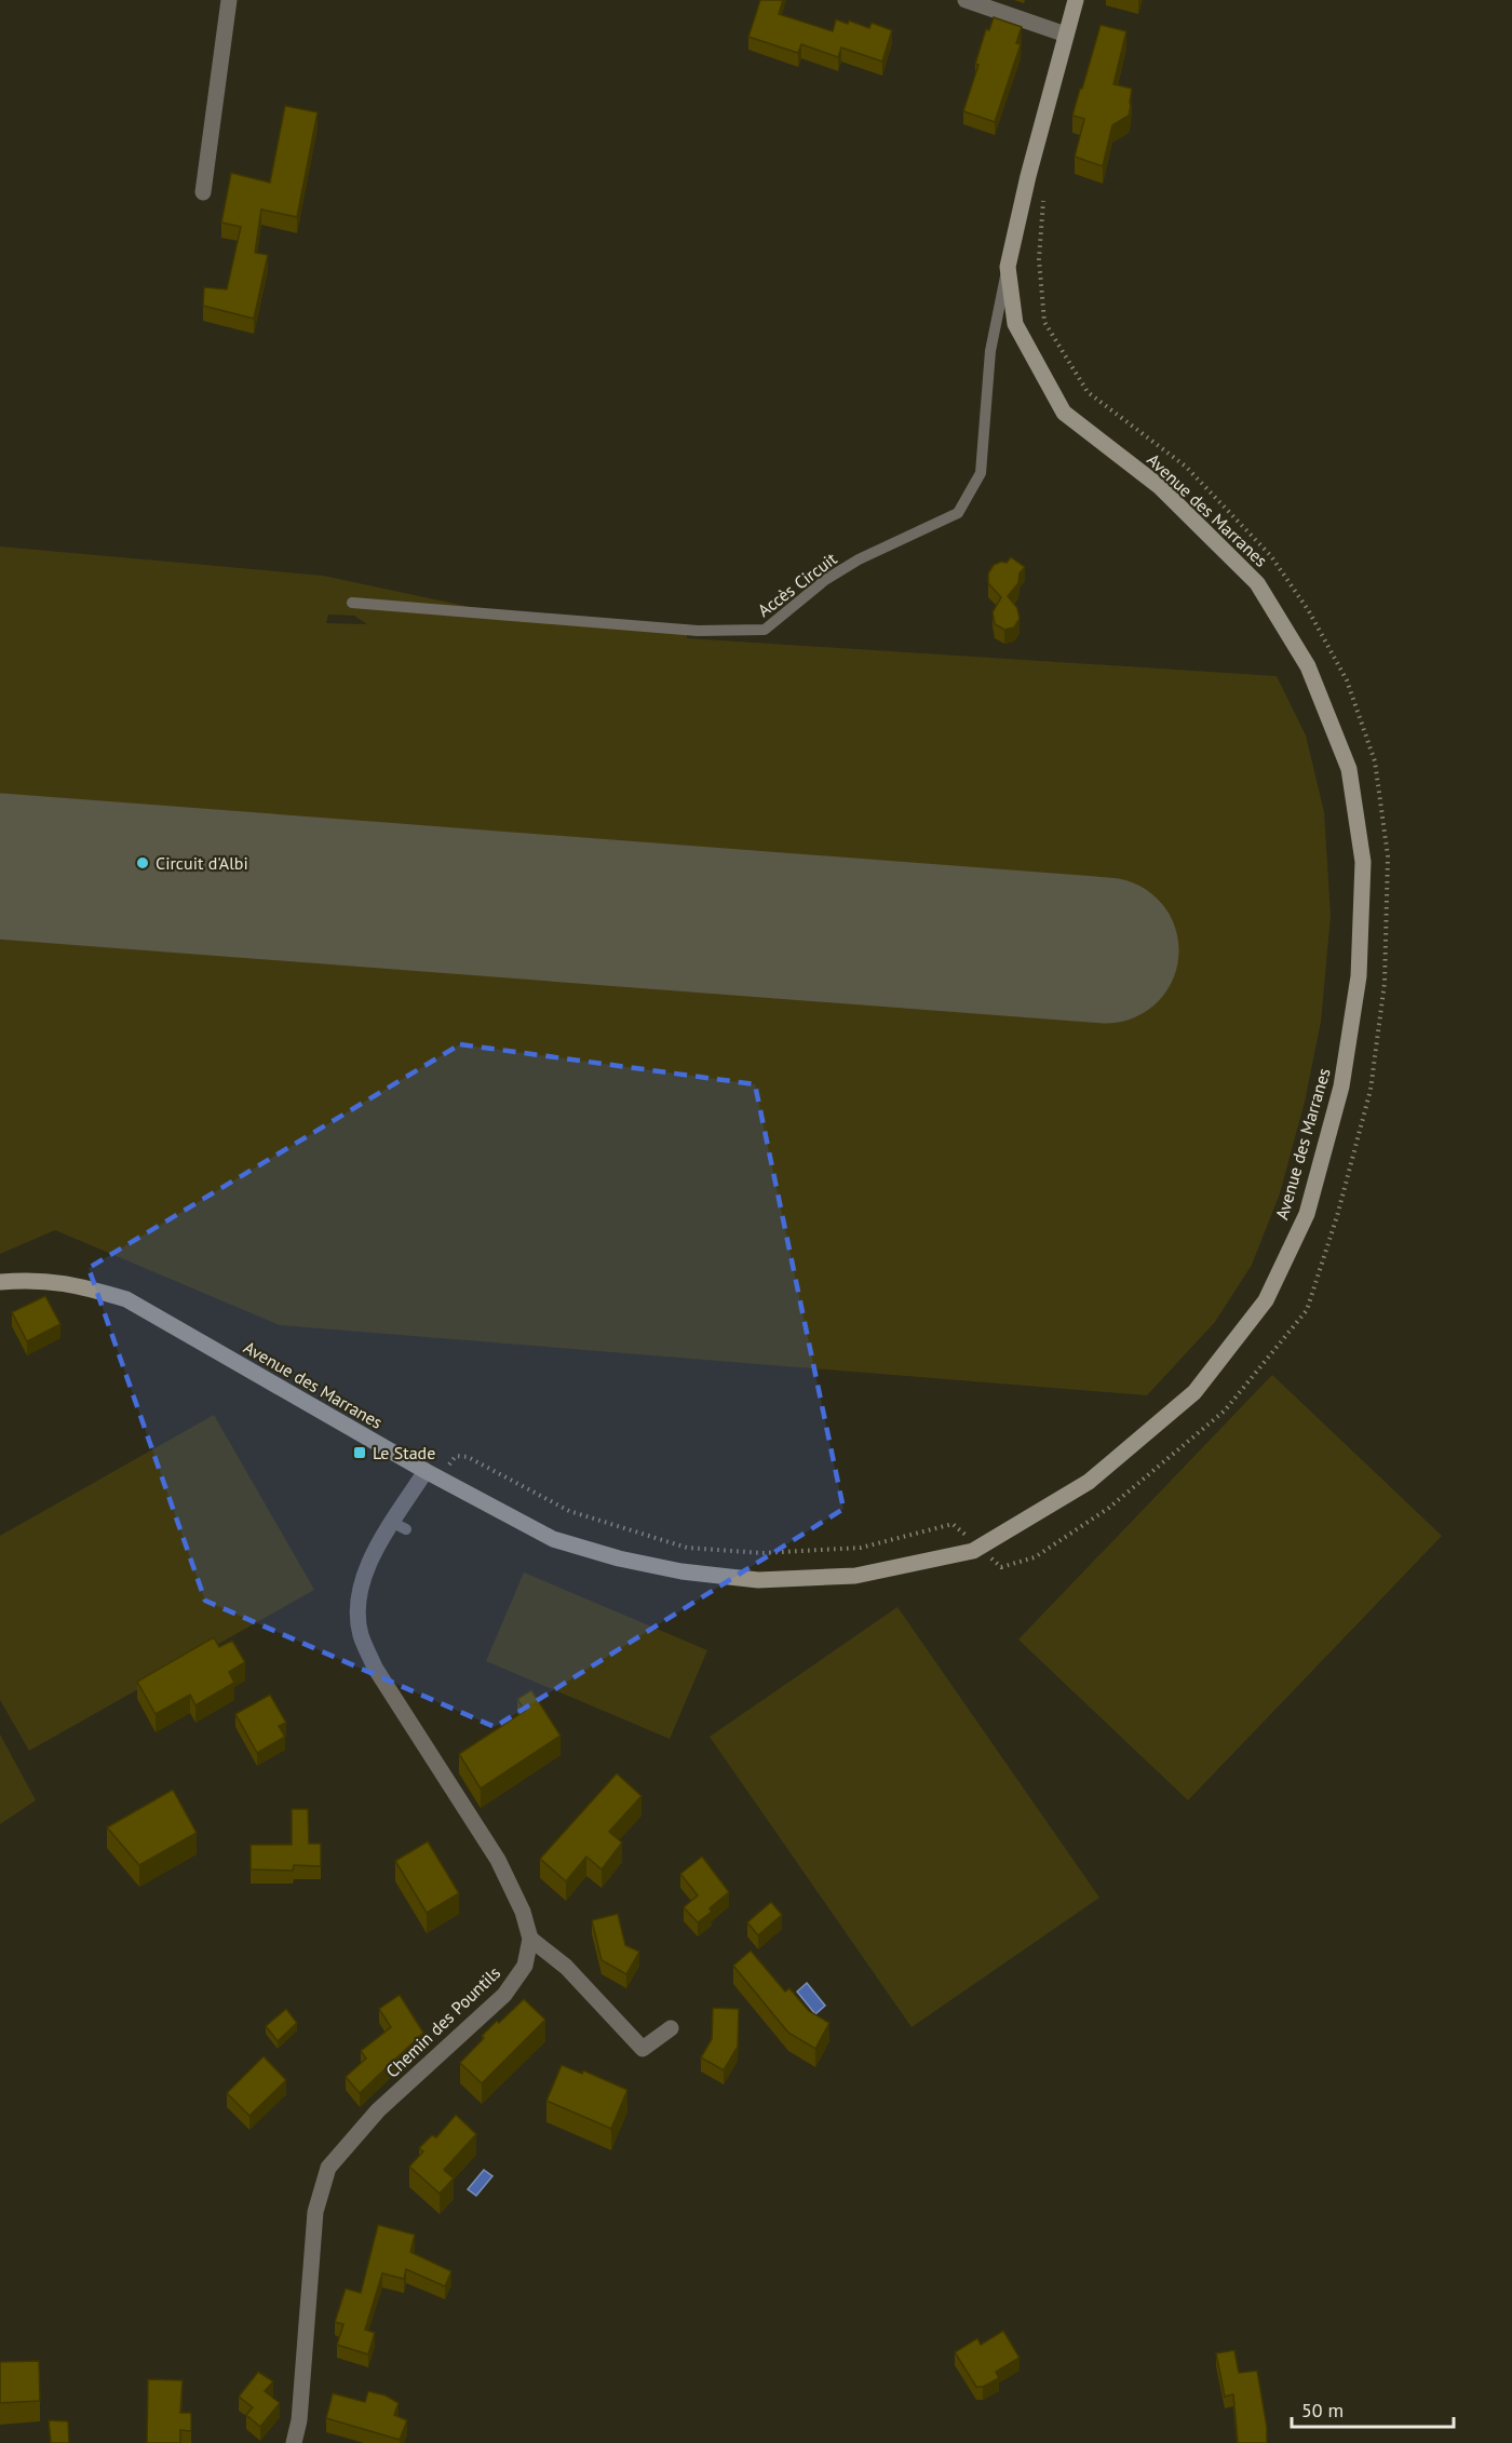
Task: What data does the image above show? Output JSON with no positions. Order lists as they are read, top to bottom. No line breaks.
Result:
{"streets":{"street":["Avenue des Marranes","Chemin des Pountils"],"lane":["Accès Circuit"]},"crossings":[["Avenue des Marranes","Accès Circuit"],["Avenue des Marranes","Chemin des Pountils"]],"places":{"other":["Circuit d'Albi"],"transit":["Le Stade"]},"scale_bar":"50 m"}
